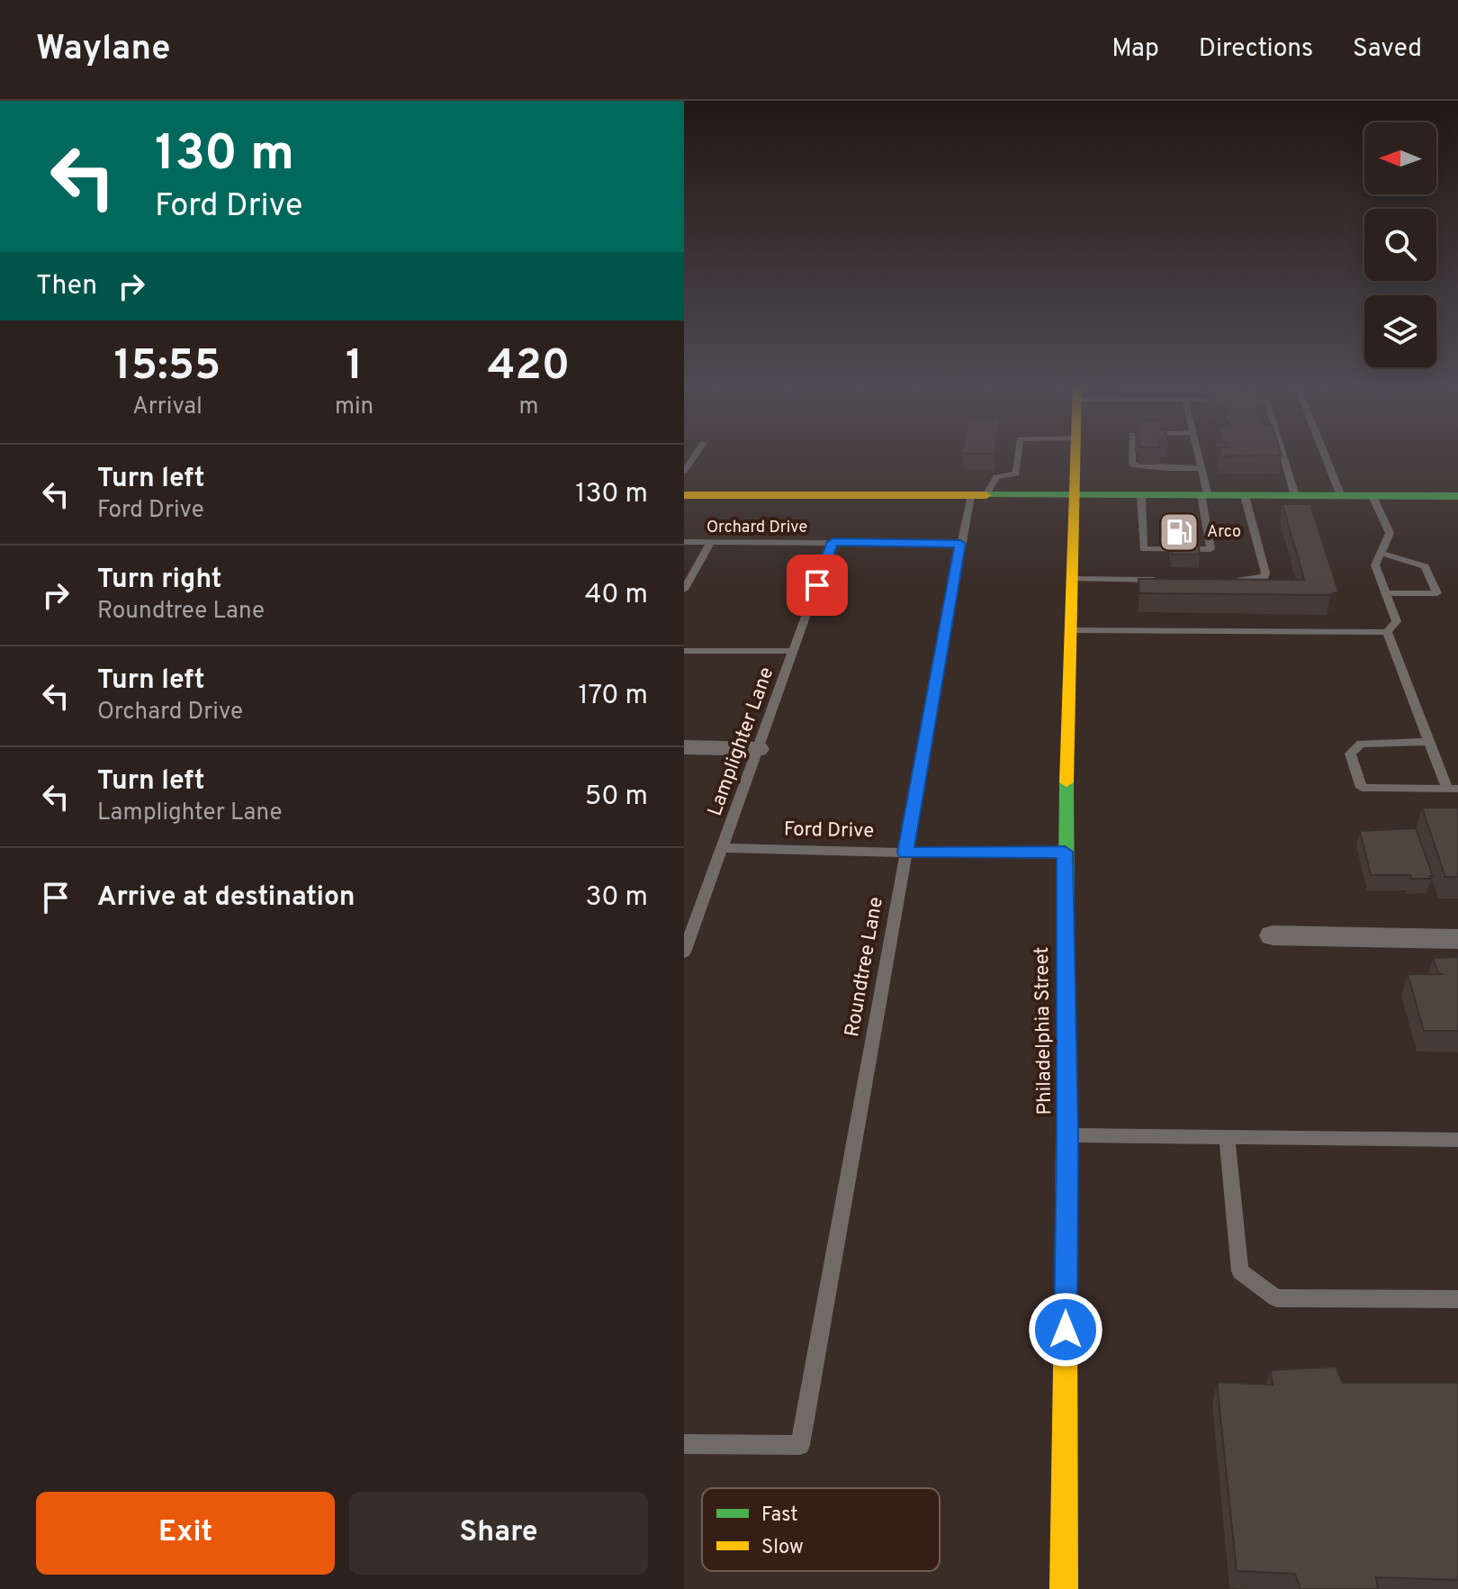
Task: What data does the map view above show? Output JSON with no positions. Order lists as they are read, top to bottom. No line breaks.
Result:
{"streets":{"main road":["Philadelphia Street"],"lane":["Orchard Drive","Lamplighter Lane","Ford Drive","Roundtree Lane"]},"crossings":[["Orchard Drive","Lamplighter Lane"],["Orchard Drive","Roundtree Lane"],["Lamplighter Lane","Ford Drive"],["Ford Drive","Roundtree Lane"],["Ford Drive","Philadelphia Street"]],"places":{"fuel station":["Arco"]},"legend":["Fast","Slow"],"north":"left","page":{"header":"Waylane","nav":["Map","Directions","Saved"],"turn":["130 m","Ford Drive"],"then":"Then","eta":["15:55","Arrival","1","min","420","m"],"list":[{"name":"Turn left","note":"Ford Drive","value":"130 m"},{"name":"Turn right","note":"Roundtree Lane","value":"40 m"},{"name":"Turn left","note":"Orchard Drive","value":"170 m"},{"name":"Turn left","note":"Lamplighter Lane","value":"50 m"},{"name":"Arrive at destination","value":"30 m"}],"buttons":["Exit","Share"]}}
